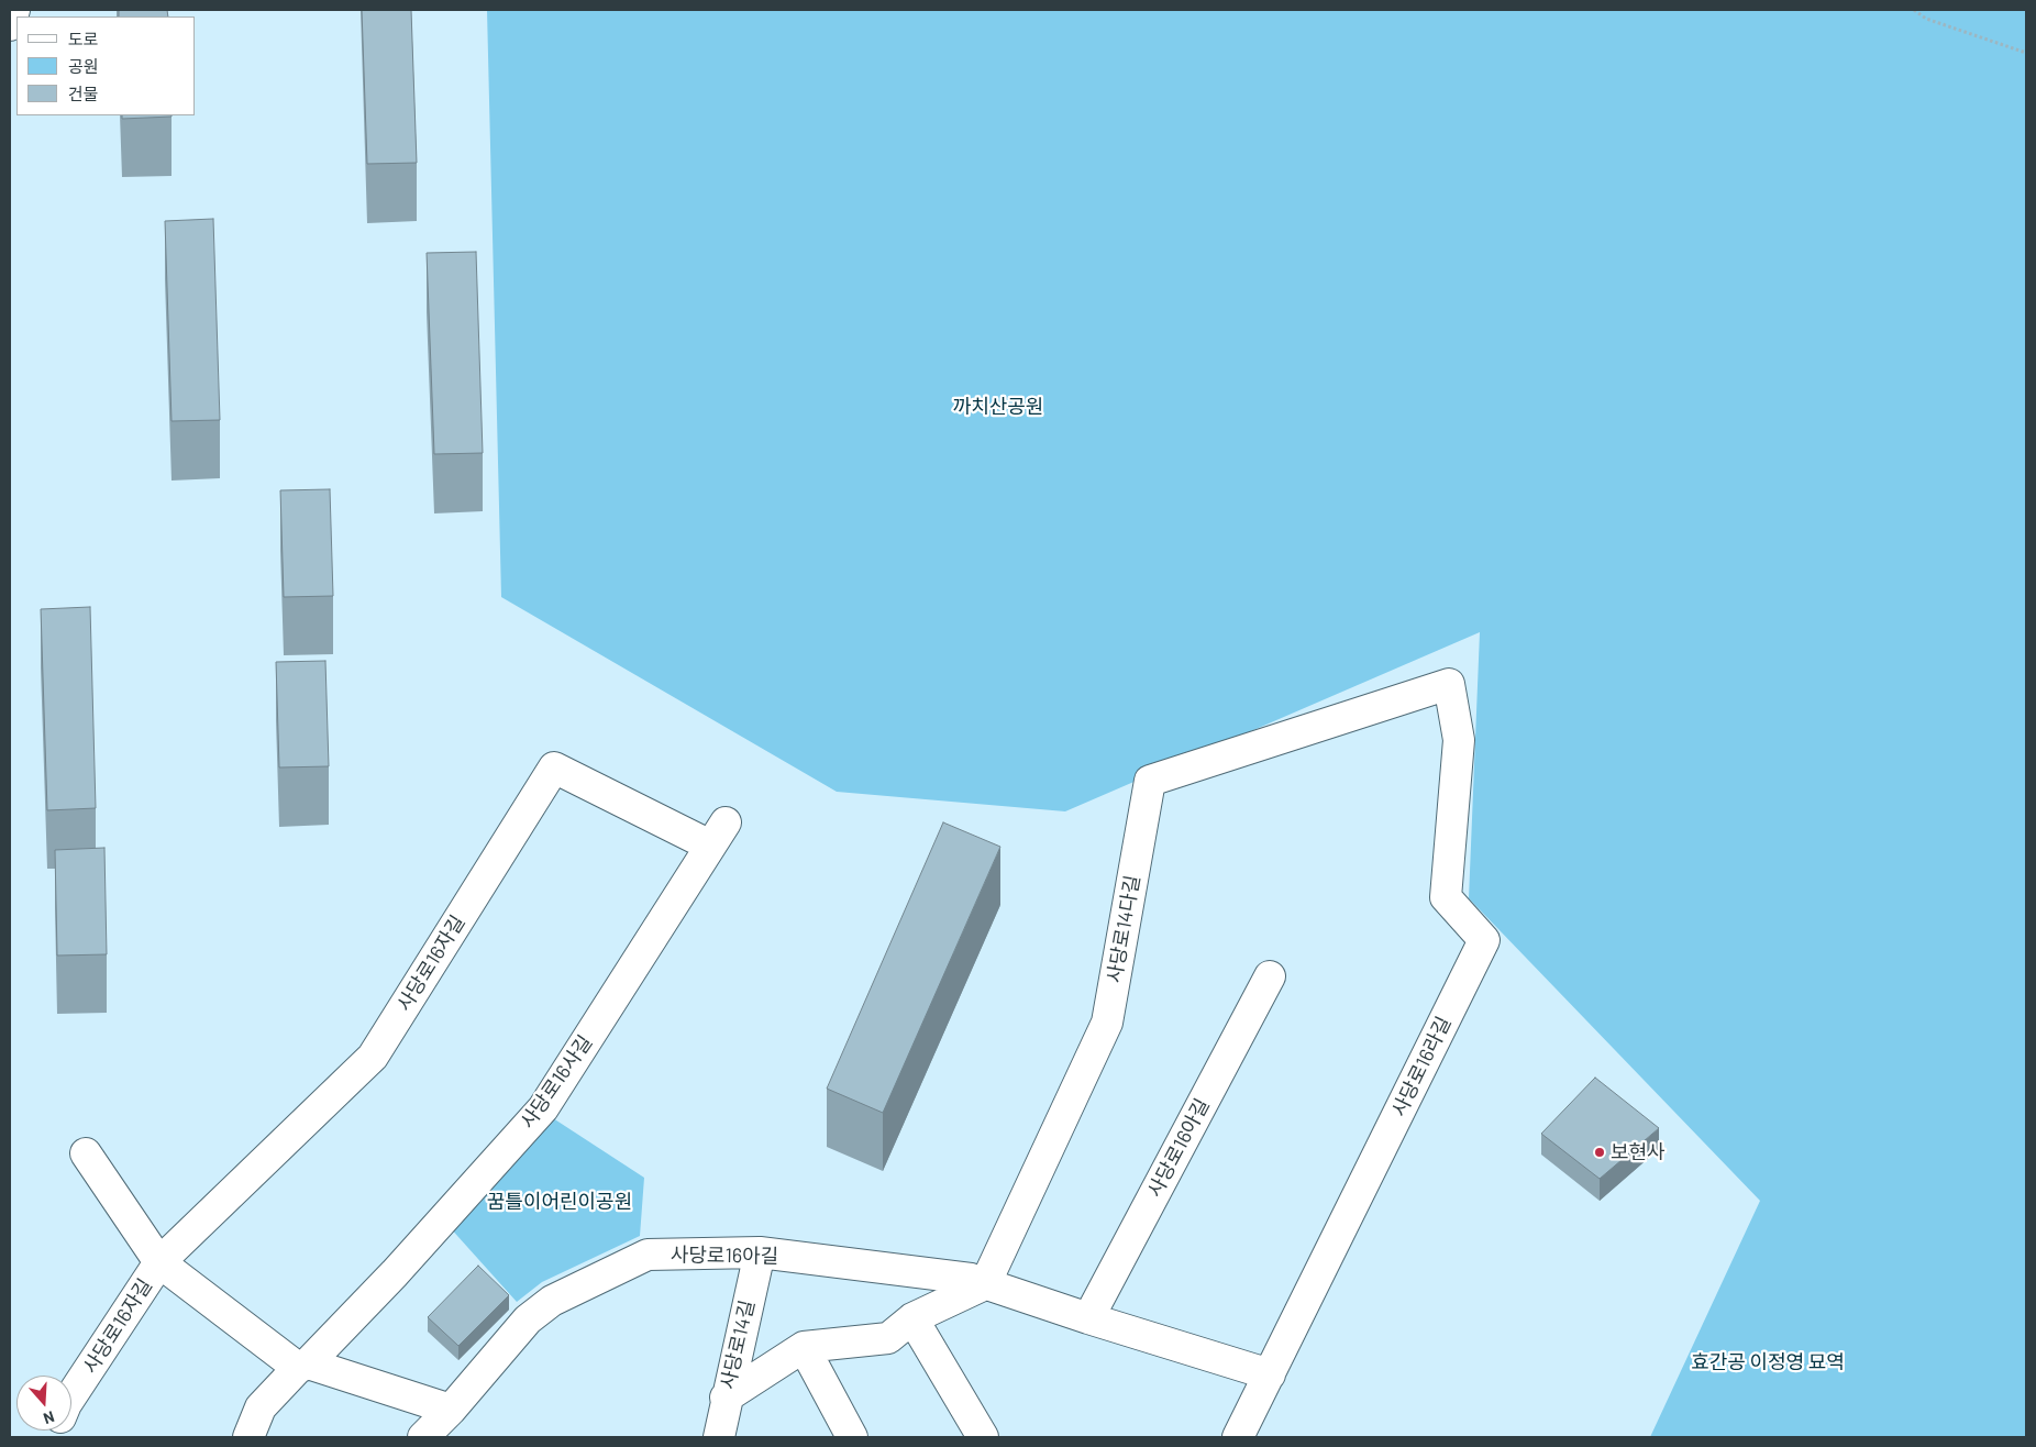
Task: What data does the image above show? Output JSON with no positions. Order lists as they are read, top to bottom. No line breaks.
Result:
{"streets":{"street":["사당로14다길","사당로16자길","사당로16라길","사당로16사길","사당로16아길","사당로14길"]},"crossings":[["사당로14다길","사당로16라길"],["사당로14다길","사당로16아길"],["사당로16자길","사당로16사길"],["사당로16라길","사당로16아길"],["사당로16아길","사당로14길"]],"parks":["까치산공원","꿈틀이어린이공원","효간공 이정영 묘역"],"places":["보현사"],"legend":["도로","공원","건물"],"north":"bottom"}
